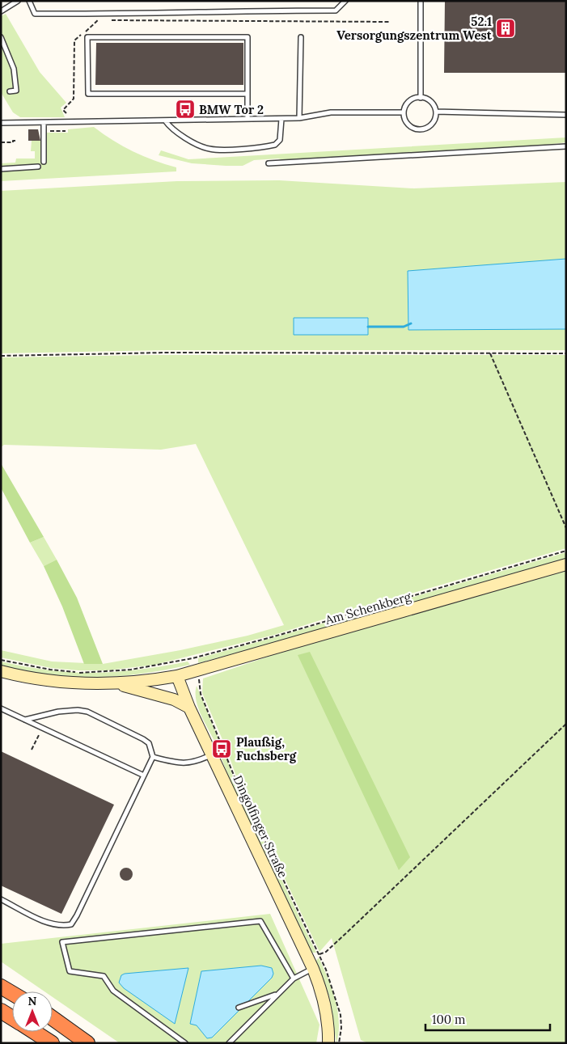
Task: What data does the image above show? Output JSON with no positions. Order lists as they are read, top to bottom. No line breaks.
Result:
{"streets":{"main road":["Am Schenkberg","Dingolfinger Straße"]},"crossings":[["Am Schenkberg","Dingolfinger Straße"]],"places":{"building":["52.1 Versorgungszentrum West"],"bus stop":["BMW Tor 2","Plaußig, Fuchsberg"]},"scale_bar":"100 m","north":"top"}
